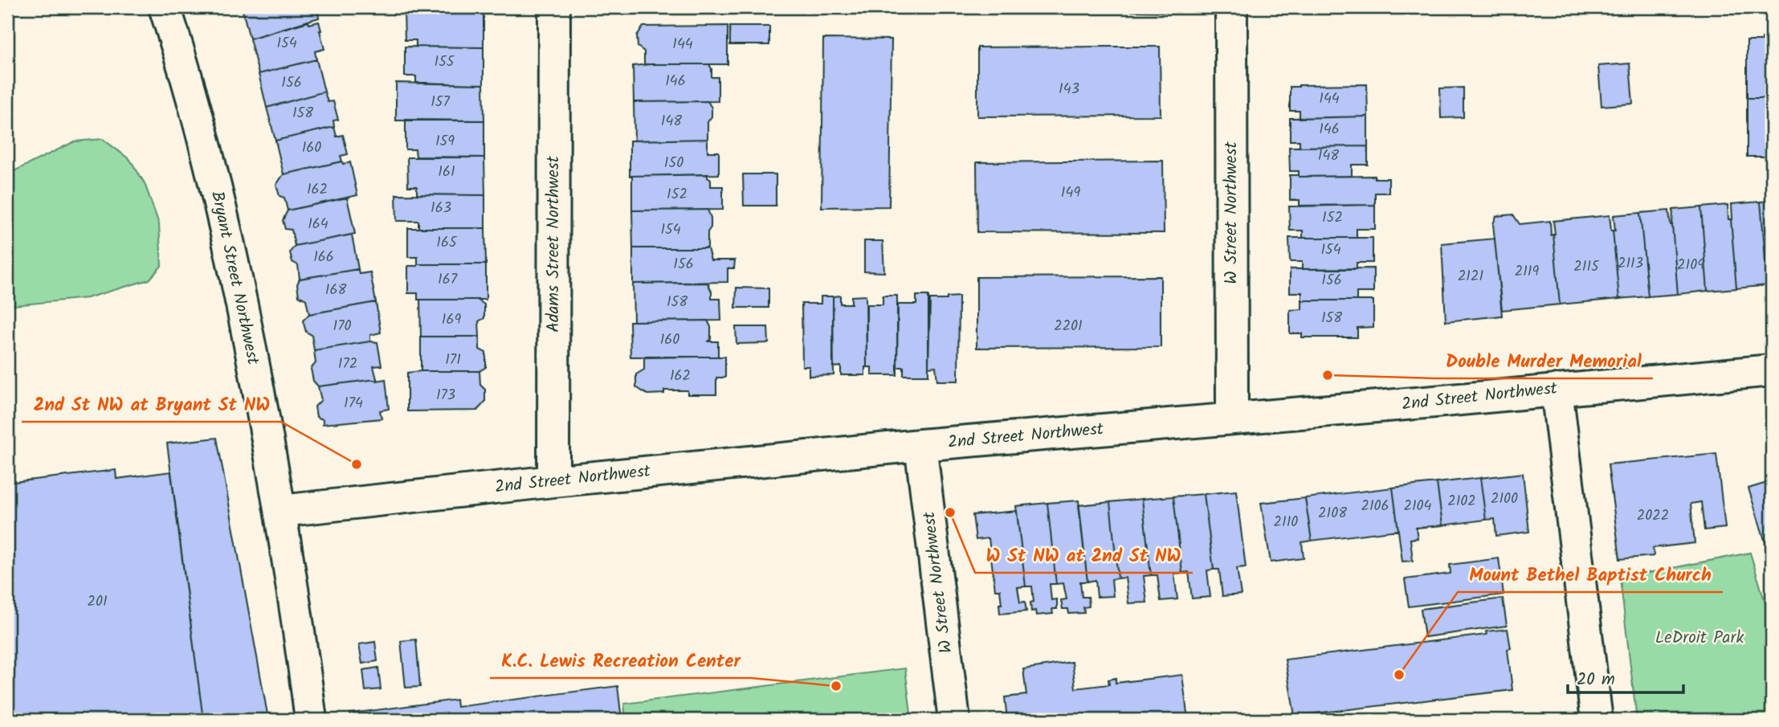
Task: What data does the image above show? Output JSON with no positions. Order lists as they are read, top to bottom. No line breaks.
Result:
{"streets":{"street":["W Street Northwest","Adams Street Northwest","Bryant Street Northwest","2nd Street Northwest"]},"crossings":[["W Street Northwest","2nd Street Northwest"],["Adams Street Northwest","2nd Street Northwest"],["Bryant Street Northwest","2nd Street Northwest"]],"parks":["LeDroit Park"],"places":["Double Murder Memorial","2nd St NW at Bryant St NW","W St NW at 2nd St NW","Mount Bethel Baptist Church","K.C. Lewis Recreation Center"],"house_numbers":["154","144","155","146","156","143","144","157","158","148","146","159","160","148","150","161","162","149","152","163","152","164","154","165","154","166","2113","156","2109","2115","2119","2121","167","156","168","158","158","169","170","2201","160","171","172","162","173","174","2100","2102","2106","2104","2108","2022","2110","201"],"scale_bar":"20 m"}
